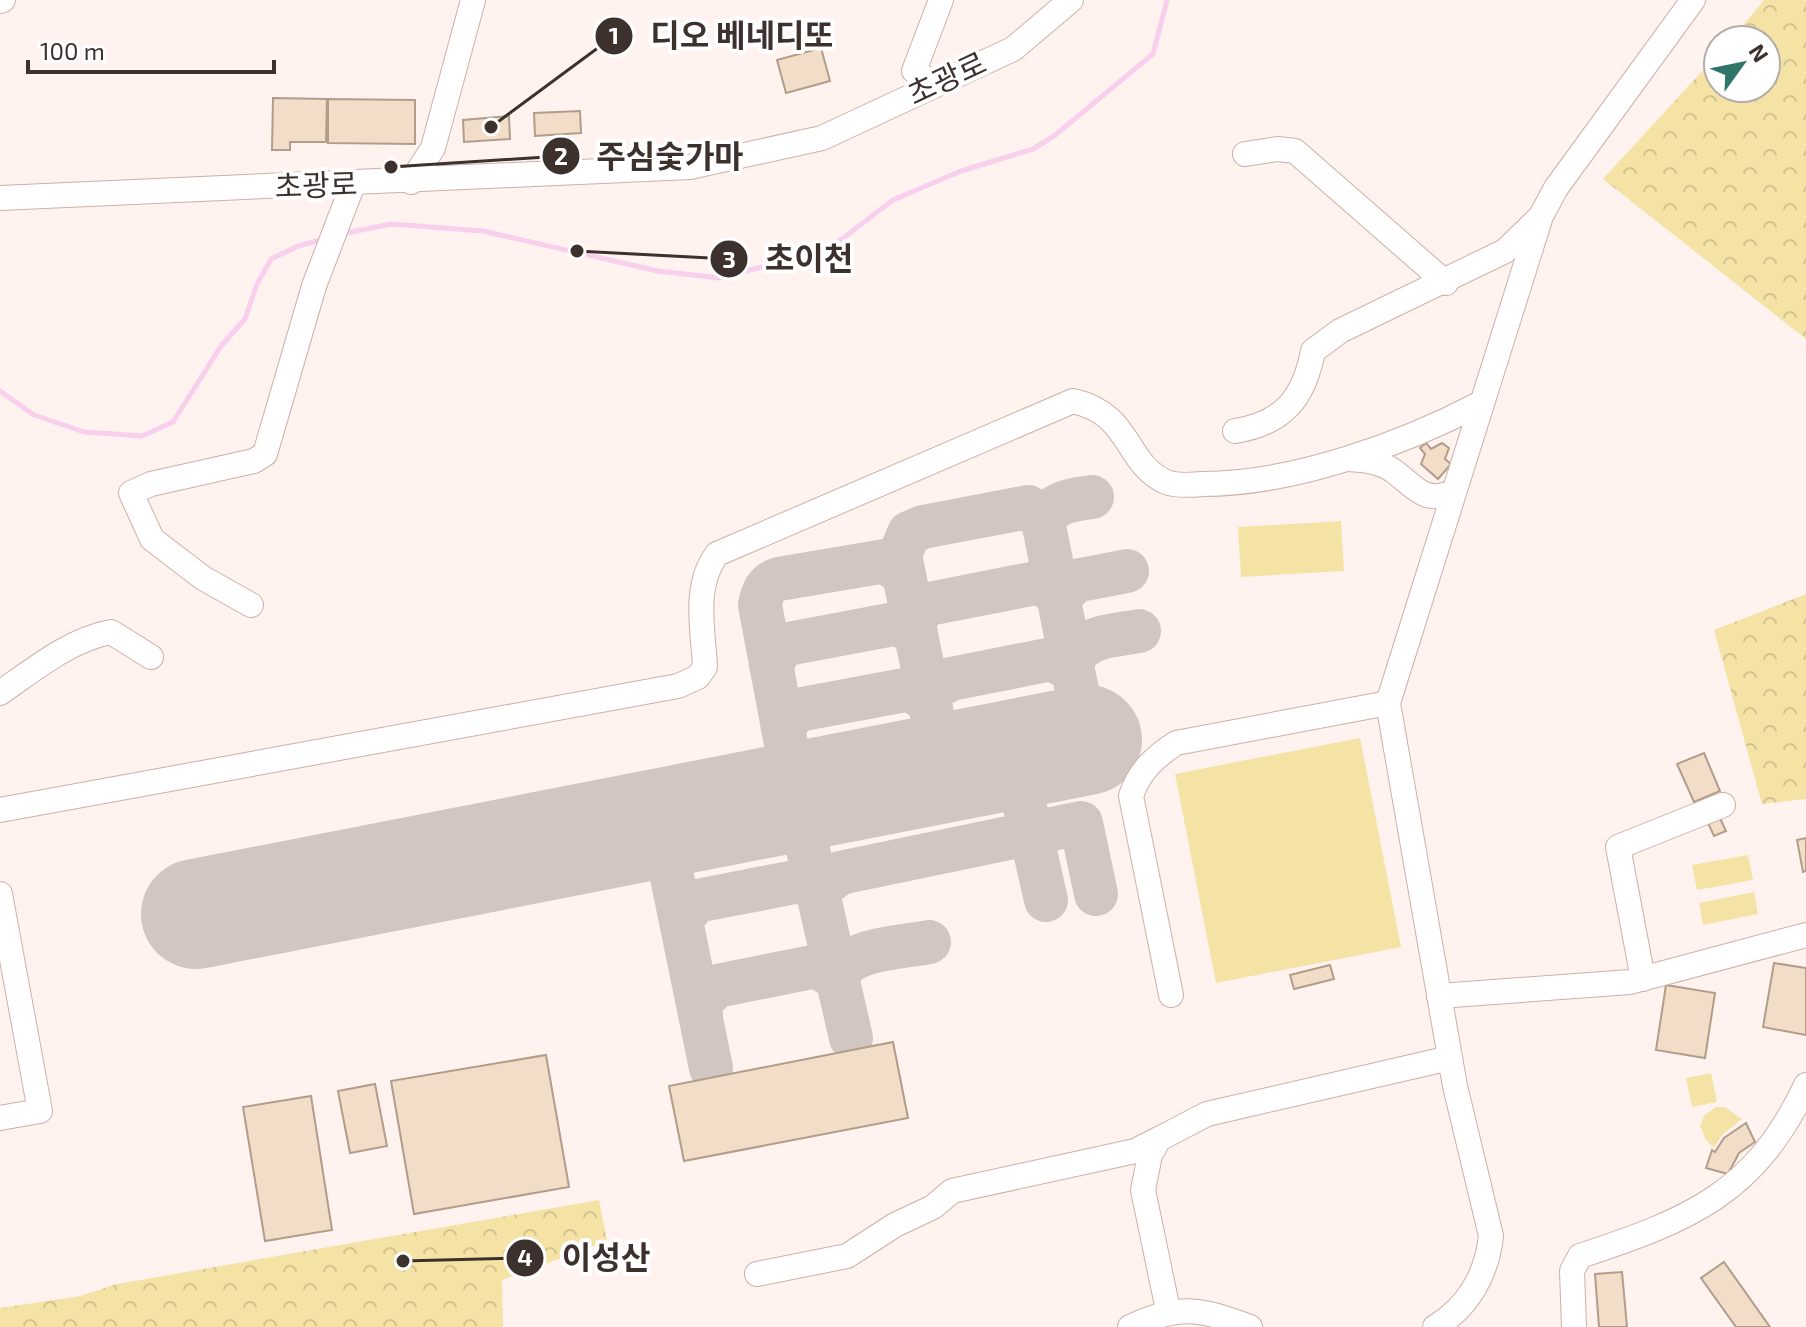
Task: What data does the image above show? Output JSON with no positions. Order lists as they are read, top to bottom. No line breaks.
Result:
{"streets":{"street":["초광로"]},"places":["디오 베네디또","주심숯가마","초이천","이성산"],"scale_bar":"100 m","north":"top right"}
